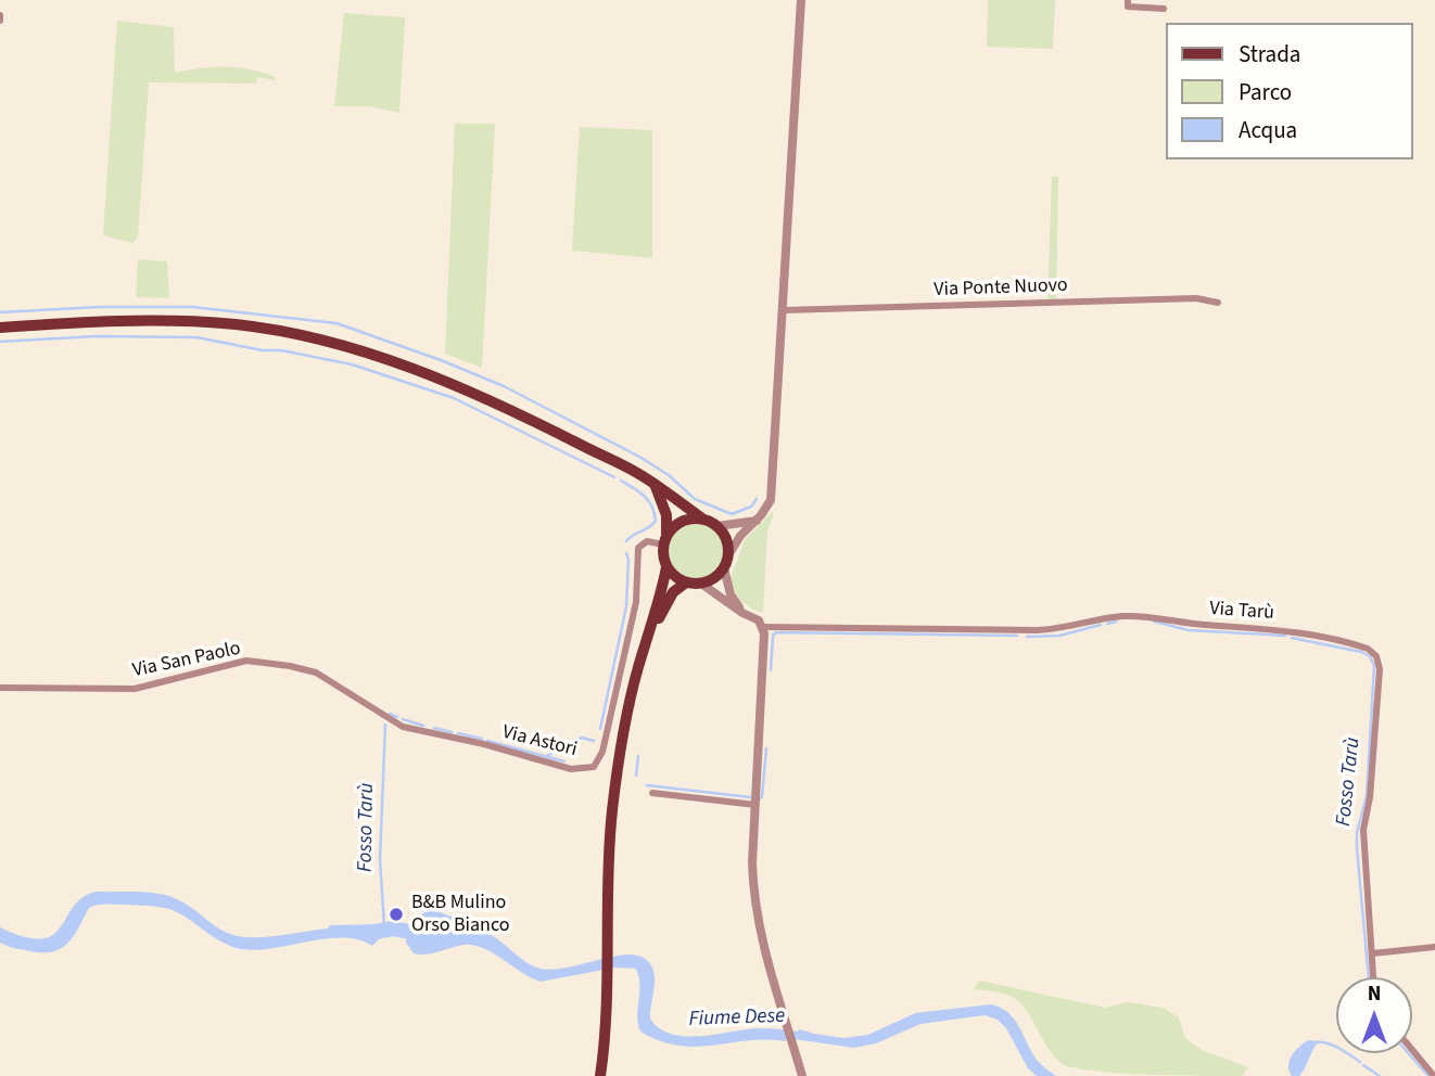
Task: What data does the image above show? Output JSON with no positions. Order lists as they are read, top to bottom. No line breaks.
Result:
{"streets":{"street":["Via Ponte Nuovo","Via Tarù","Via San Paolo","Via Astori"]},"crossings":[["Via San Paolo","Via Astori"]],"water":["Fosso Tarù","Fiume Dese"],"places":["B&B Mulino Orso Bianco"],"legend":["Strada","Parco","Acqua"],"north":"top"}
